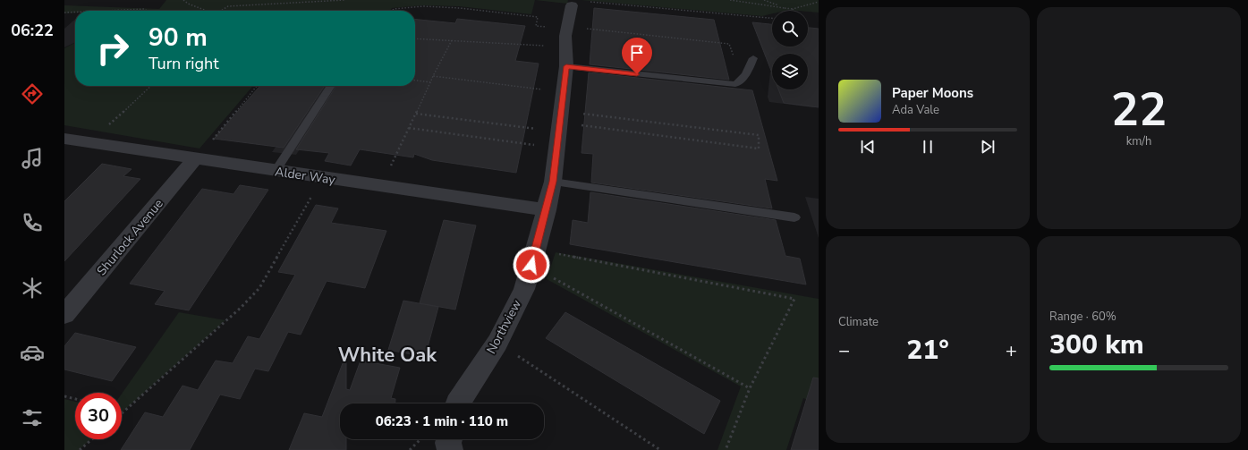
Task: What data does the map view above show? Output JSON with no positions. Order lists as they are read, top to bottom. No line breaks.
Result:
{"streets":{"street":["Alder Way","Shurlock Avenue","Northview"]},"crossings":[["Alder Way","Shurlock Avenue"],["Alder Way","Northview"]],"districts":["White Oak"],"page":{"tabs":"06:22","tile":[["22","km/h"],"Climate",["Range · 60%","300 km"]],"turn":["90 m","Turn right"],"song":["Paper Moons","Ada Vale"],"heat":["−","21°","+"],"limit":"30","trip":"06:23 · 1 min · 110 m"}}
